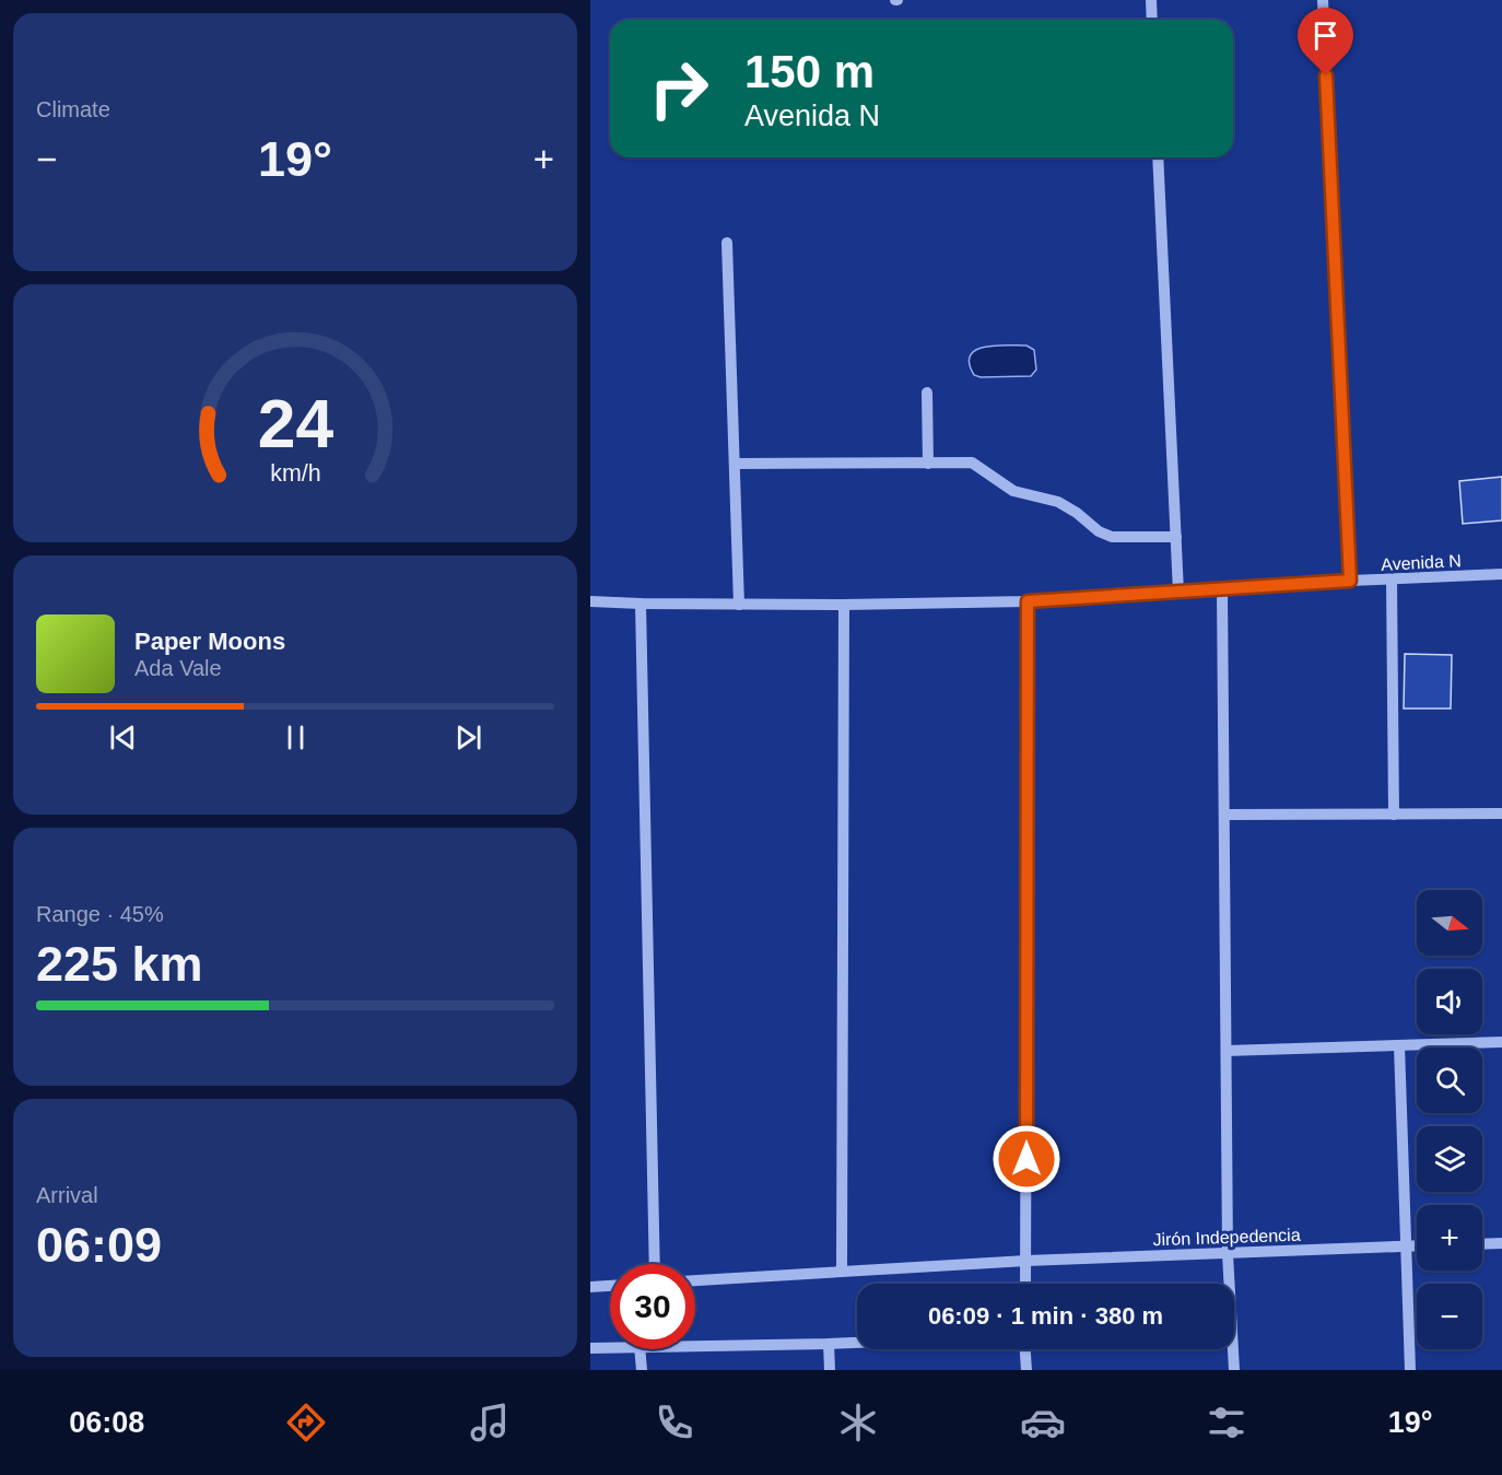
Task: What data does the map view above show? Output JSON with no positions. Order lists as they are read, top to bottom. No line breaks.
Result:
{"streets":{"street":["Avenida N","Jirón Indepedencia"]},"north":"right","page":{"tile":["Climate",["Range · 45%","225 km"],["Arrival","06:09"]],"turn":["150 m","Avenida N"],"heat":["−","19°","+"],"song":["Paper Moons","Ada Vale"],"map_buttons":["+","−"],"limit":"30","trip":"06:09 · 1 min · 380 m","tabs":["06:08","19°"],"gauge":["24","km/h"]}}
